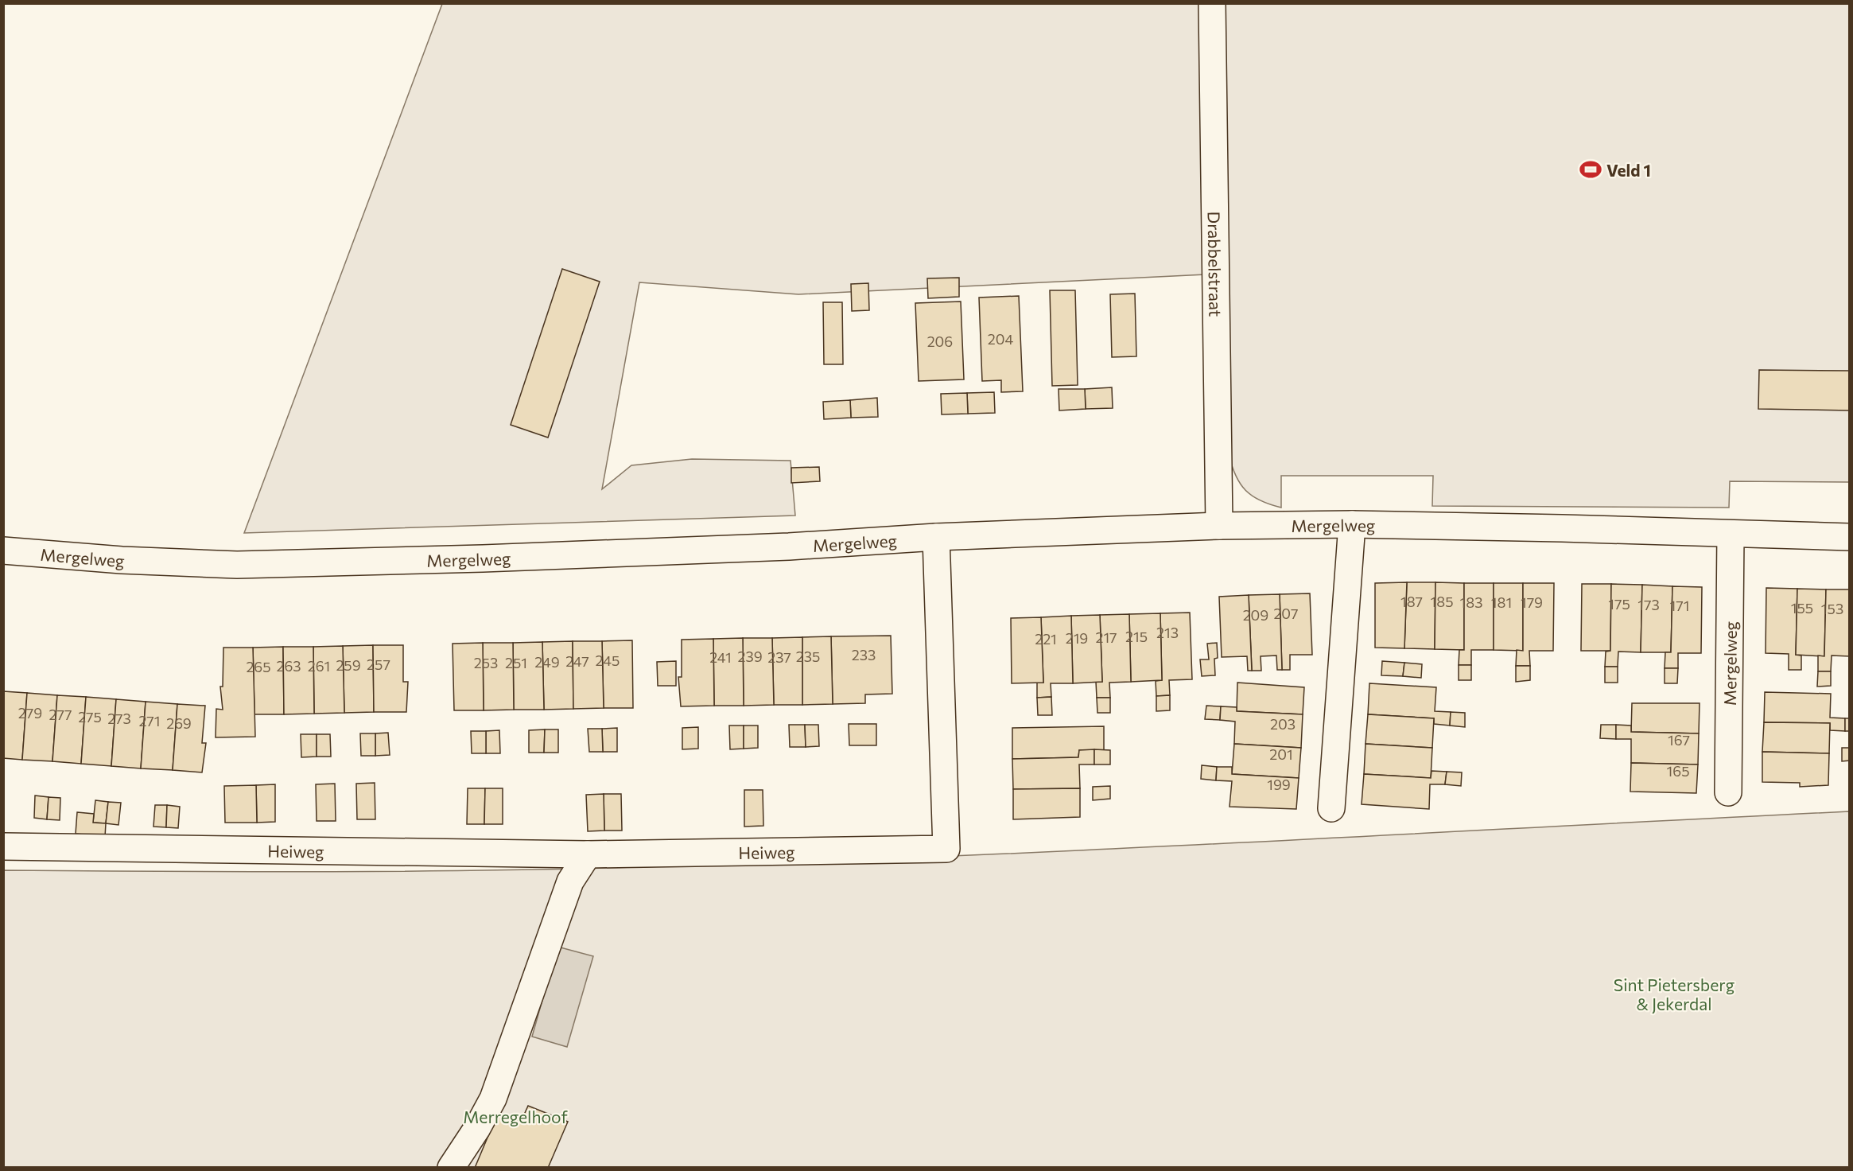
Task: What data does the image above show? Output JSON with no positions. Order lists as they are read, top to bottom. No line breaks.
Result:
{"streets":{"street":["Drabbelstraat","Mergelweg","Heiweg"]},"crossings":[["Drabbelstraat","Mergelweg"],["Mergelweg","Heiweg"]],"parks":["Sint Pietersberg & Jekerdal","Merregelhoof"],"places":{"sports":["Veld 1"]},"house_numbers":["204","206","187","185","183","181","179","175","173","171","155","153","207","209","213","215","217","219","221","233","239","235","241","237","245","247","249","253","251","257","259","263","261","265","279","277","275","273","271","269","203","167","201","165","199"]}
